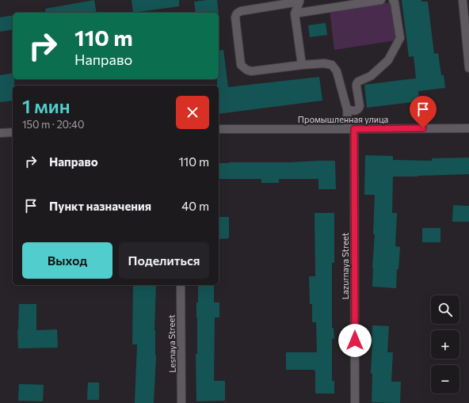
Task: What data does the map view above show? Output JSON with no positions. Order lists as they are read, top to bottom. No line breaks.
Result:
{"streets":{"street":["Промышленная улица","Lazurnaya Street","Lesnaya Street"]},"crossings":[["Промышленная улица","Lazurnaya Street"]],"page":{"turn":["110 m","Направо"],"heading":["1 мин","150 m · 20:40"],"list":[{"name":"Направо","value":"110 m"},{"name":"Пункт назначения","value":"40 m"}],"buttons":["Выход","Поделиться"],"map_buttons":["+","−"]}}
